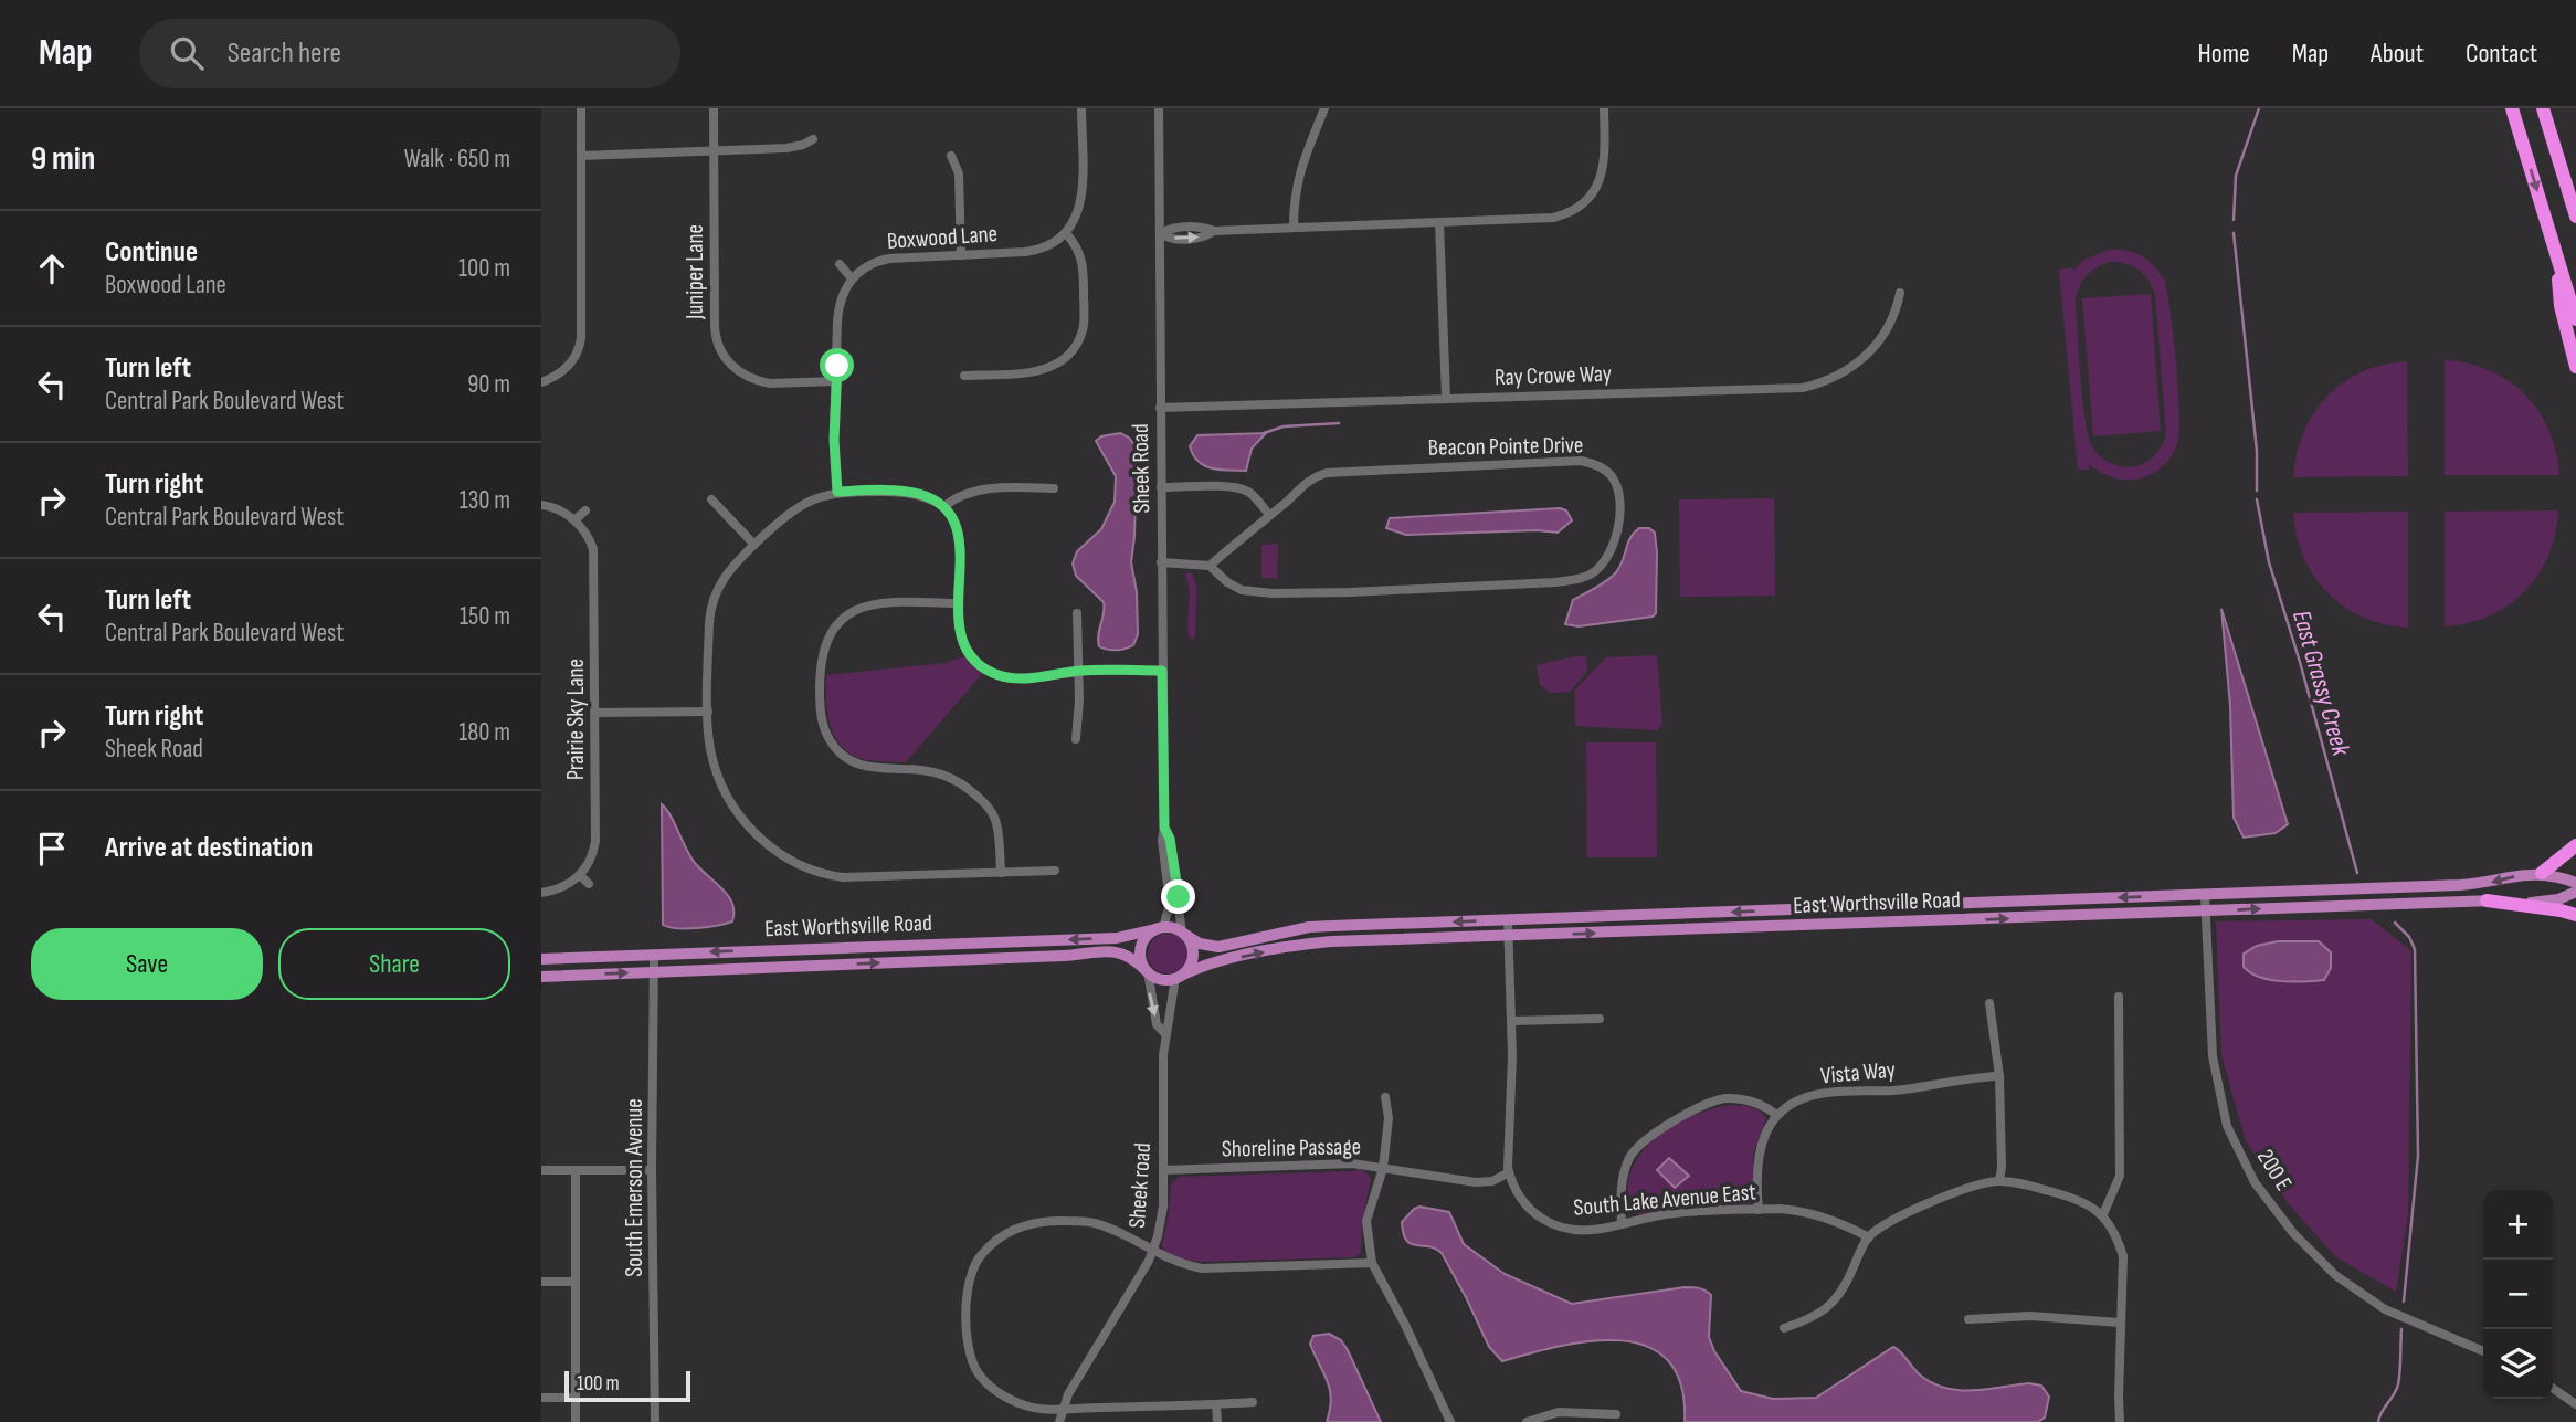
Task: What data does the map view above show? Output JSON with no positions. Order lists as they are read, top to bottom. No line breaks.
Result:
{"streets":{"main road":["East Worthsville Road"],"street":["Boxwood Lane","Juniper Lane","Ray Crowe Way","Beacon Pointe Drive","Sheek Road","Prairie Sky Lane","Vista Way","Shoreline Passage","200 E","Sheek road","South Emerson Avenue","South Lake Avenue East"]},"crossings":[["Ray Crowe Way","Sheek Road"],["Sheek Road","East Worthsville Road"],["Sheek Road","Sheek road"],["East Worthsville Road","200 E"],["East Worthsville Road","Sheek road"],["East Worthsville Road","South Emerson Avenue"],["East Worthsville Road","South Lake Avenue East"],["Shoreline Passage","Sheek road"],["Shoreline Passage","South Lake Avenue East"]],"water":["East Grassy Creek"],"scale_bar":"100 m","page":{"header":"Map","search":"Search here","nav":["Home","Map","About","Contact"],"heading":["9 min","Walk · 650 m"],"list":[["Continue","Boxwood Lane","100 m"],["Turn left","Central Park Boulevard West","90 m"],["Turn right","Central Park Boulevard West","130 m"],["Turn left","Central Park Boulevard West","150 m"],["Turn right","Sheek Road","180 m"],"Arrive at destination"],"buttons":["Save","Share"],"map_buttons":["+","−"],"scale":"100 m"}}
